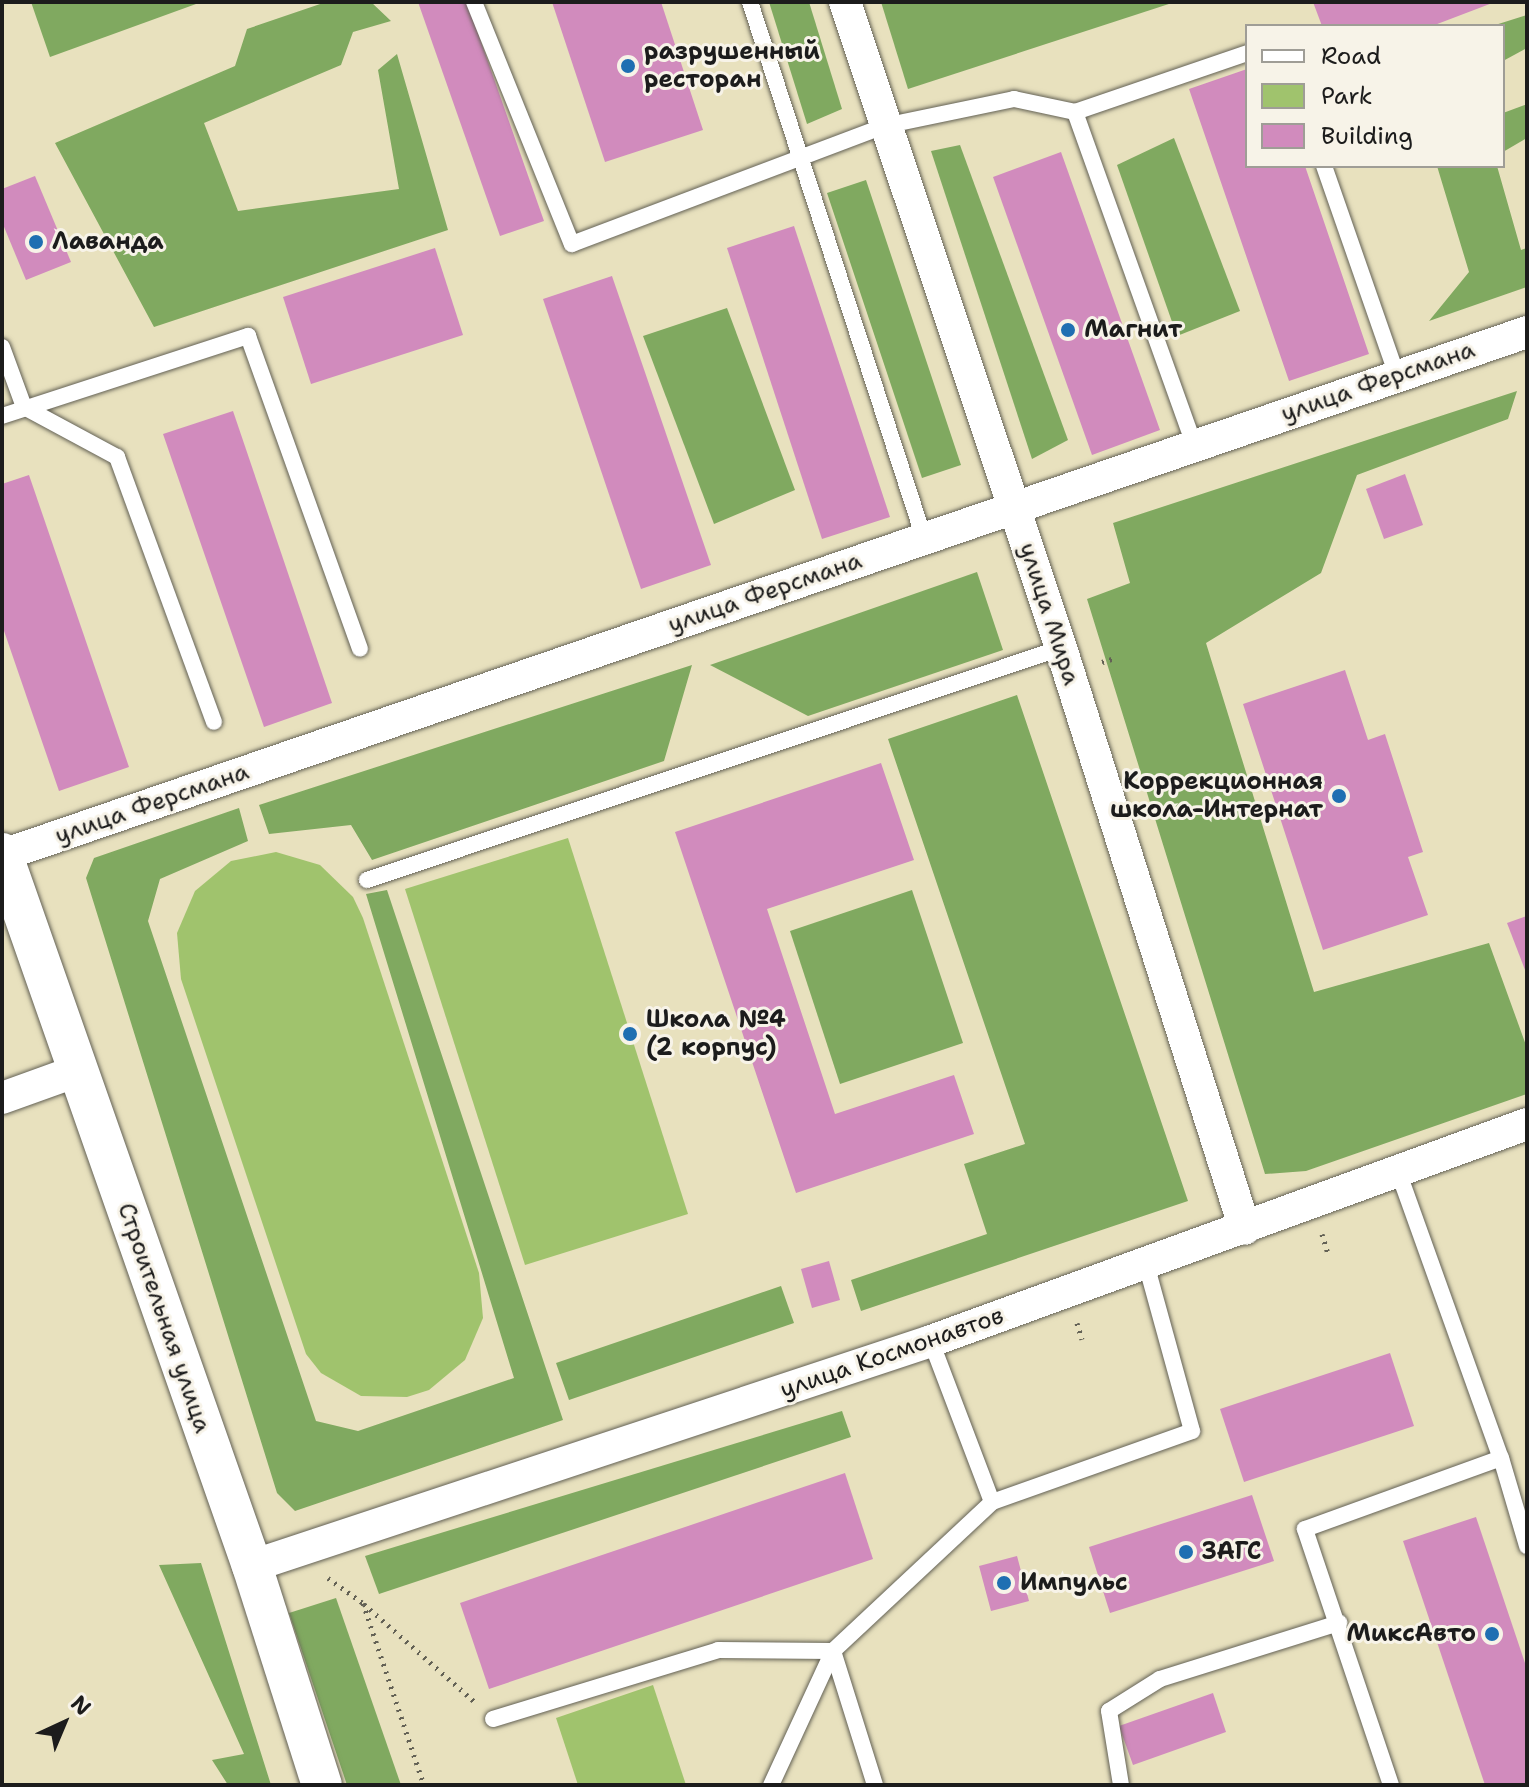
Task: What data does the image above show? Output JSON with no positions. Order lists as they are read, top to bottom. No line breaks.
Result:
{"streets":{"street":["улица Ферсмана","улица Мира","Строительная улица","улица Космонавтов"]},"crossings":[["улица Ферсмана","улица Мира"],["улица Ферсмана","Строительная улица"],["улица Мира","улица Космонавтов"],["Строительная улица","улица Космонавтов"]],"places":["разрушенный ресторан","Лаванда","Магнит","Коррекционная школа-Интернат","Школа №4 (2 корпус)","ЗАГС","Импульс","МиксАвто"],"legend":["Road","Park","Building"],"north":"top right"}
